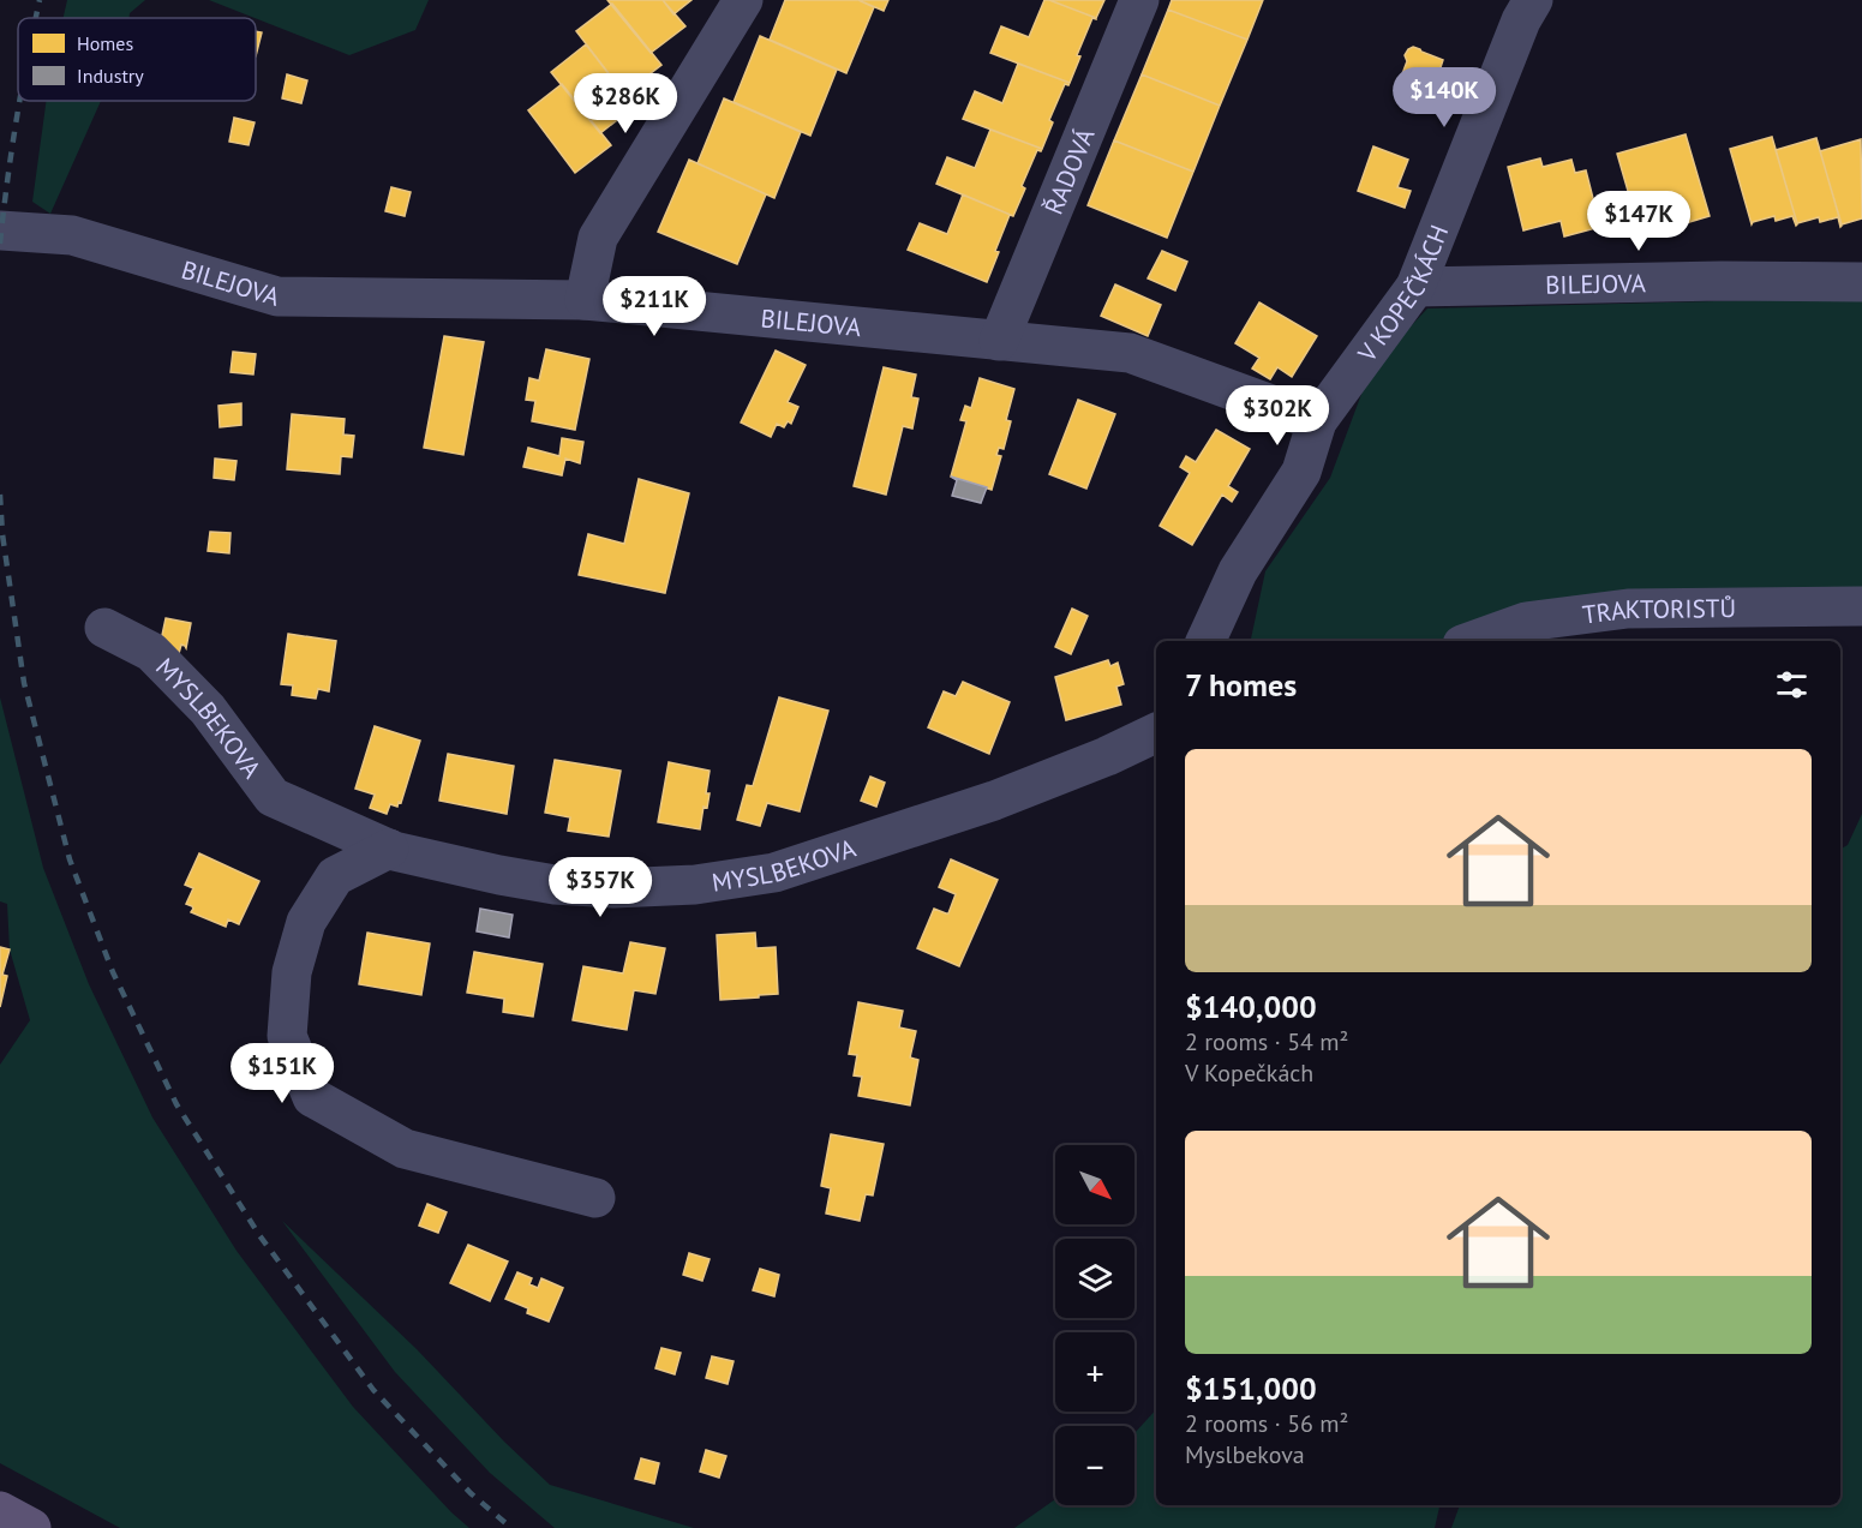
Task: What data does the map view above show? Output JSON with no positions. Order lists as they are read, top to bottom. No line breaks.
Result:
{"streets":{"street":["ŘADOVÁ","BILEJOVA","V KOPEČKÁCH","TRAKTORISTŮ","MYSLBEKOVA"]},"crossings":[["ŘADOVÁ","BILEJOVA"],["BILEJOVA","V KOPEČKÁCH"]],"legend":["Homes","Industry"],"north":"bottom right","page":{"price":["$140K","$286K","$147K","$211K","$302K","$357K","$151K"],"heading":"7 homes","list":[{"name":"$140,000","note":"2 rooms · 54 m² · V Kopečkách"},{"name":"$151,000","note":"2 rooms · 56 m² · Myslbekova"}],"map_buttons":["+","−"]}}
